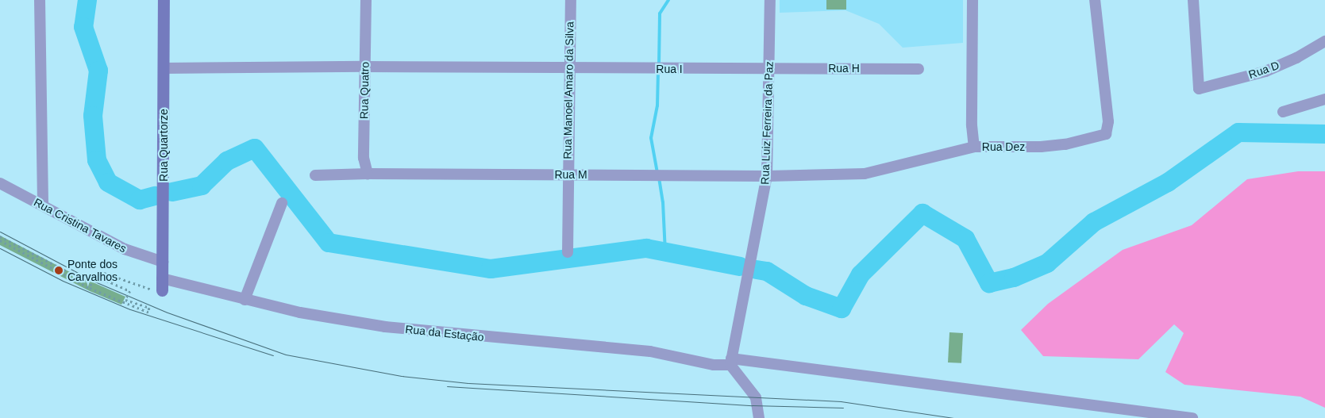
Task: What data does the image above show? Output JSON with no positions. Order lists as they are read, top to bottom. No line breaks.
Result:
{"streets":{"street":["Rua H","Rua I","Rua D","Rua Quatro","Rua Manoel Amaro da Silva","Rua Luiz Ferreira da Paz","Rua Quartorze","Rua Dez","Rua M","Rua Cristina Tavares","Rua da Estação"]},"crossings":[["Rua H","Rua I"],["Rua H","Rua Luiz Ferreira da Paz"],["Rua I","Rua Quatro"],["Rua I","Rua Manoel Amaro da Silva"],["Rua I","Rua Luiz Ferreira da Paz"],["Rua I","Rua Quartorze"],["Rua Quatro","Rua M"],["Rua Manoel Amaro da Silva","Rua M"],["Rua Luiz Ferreira da Paz","Rua Dez"],["Rua Luiz Ferreira da Paz","Rua M"],["Rua Luiz Ferreira da Paz","Rua da Estação"],["Rua Quartorze","Rua Cristina Tavares"],["Rua Quartorze","Rua da Estação"],["Rua Dez","Rua M"]],"places":["Ponte dos Carvalhos"]}
